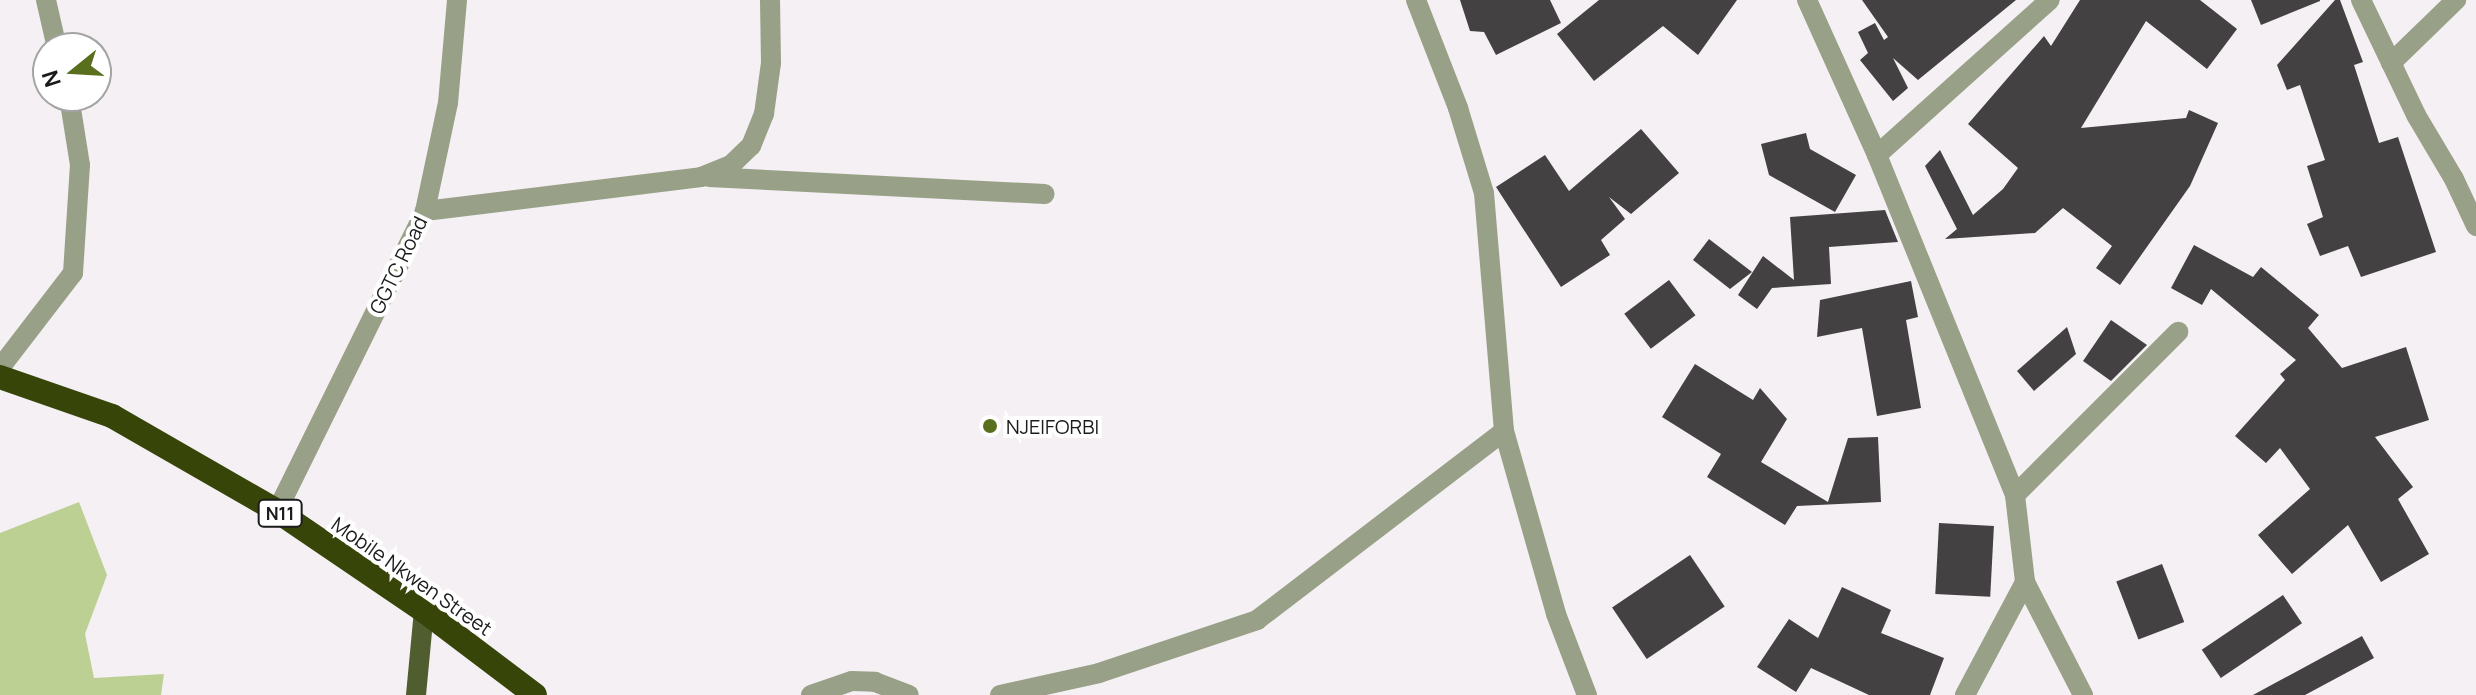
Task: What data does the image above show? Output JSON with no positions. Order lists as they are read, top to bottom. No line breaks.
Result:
{"streets":{"highway":["N11","Mobile Nkwen Street"],"street":["GGTC Road"]},"crossings":[["GGTC Road","Mobile Nkwen Street"]],"places":["NJEIFORBI"],"north":"left"}
